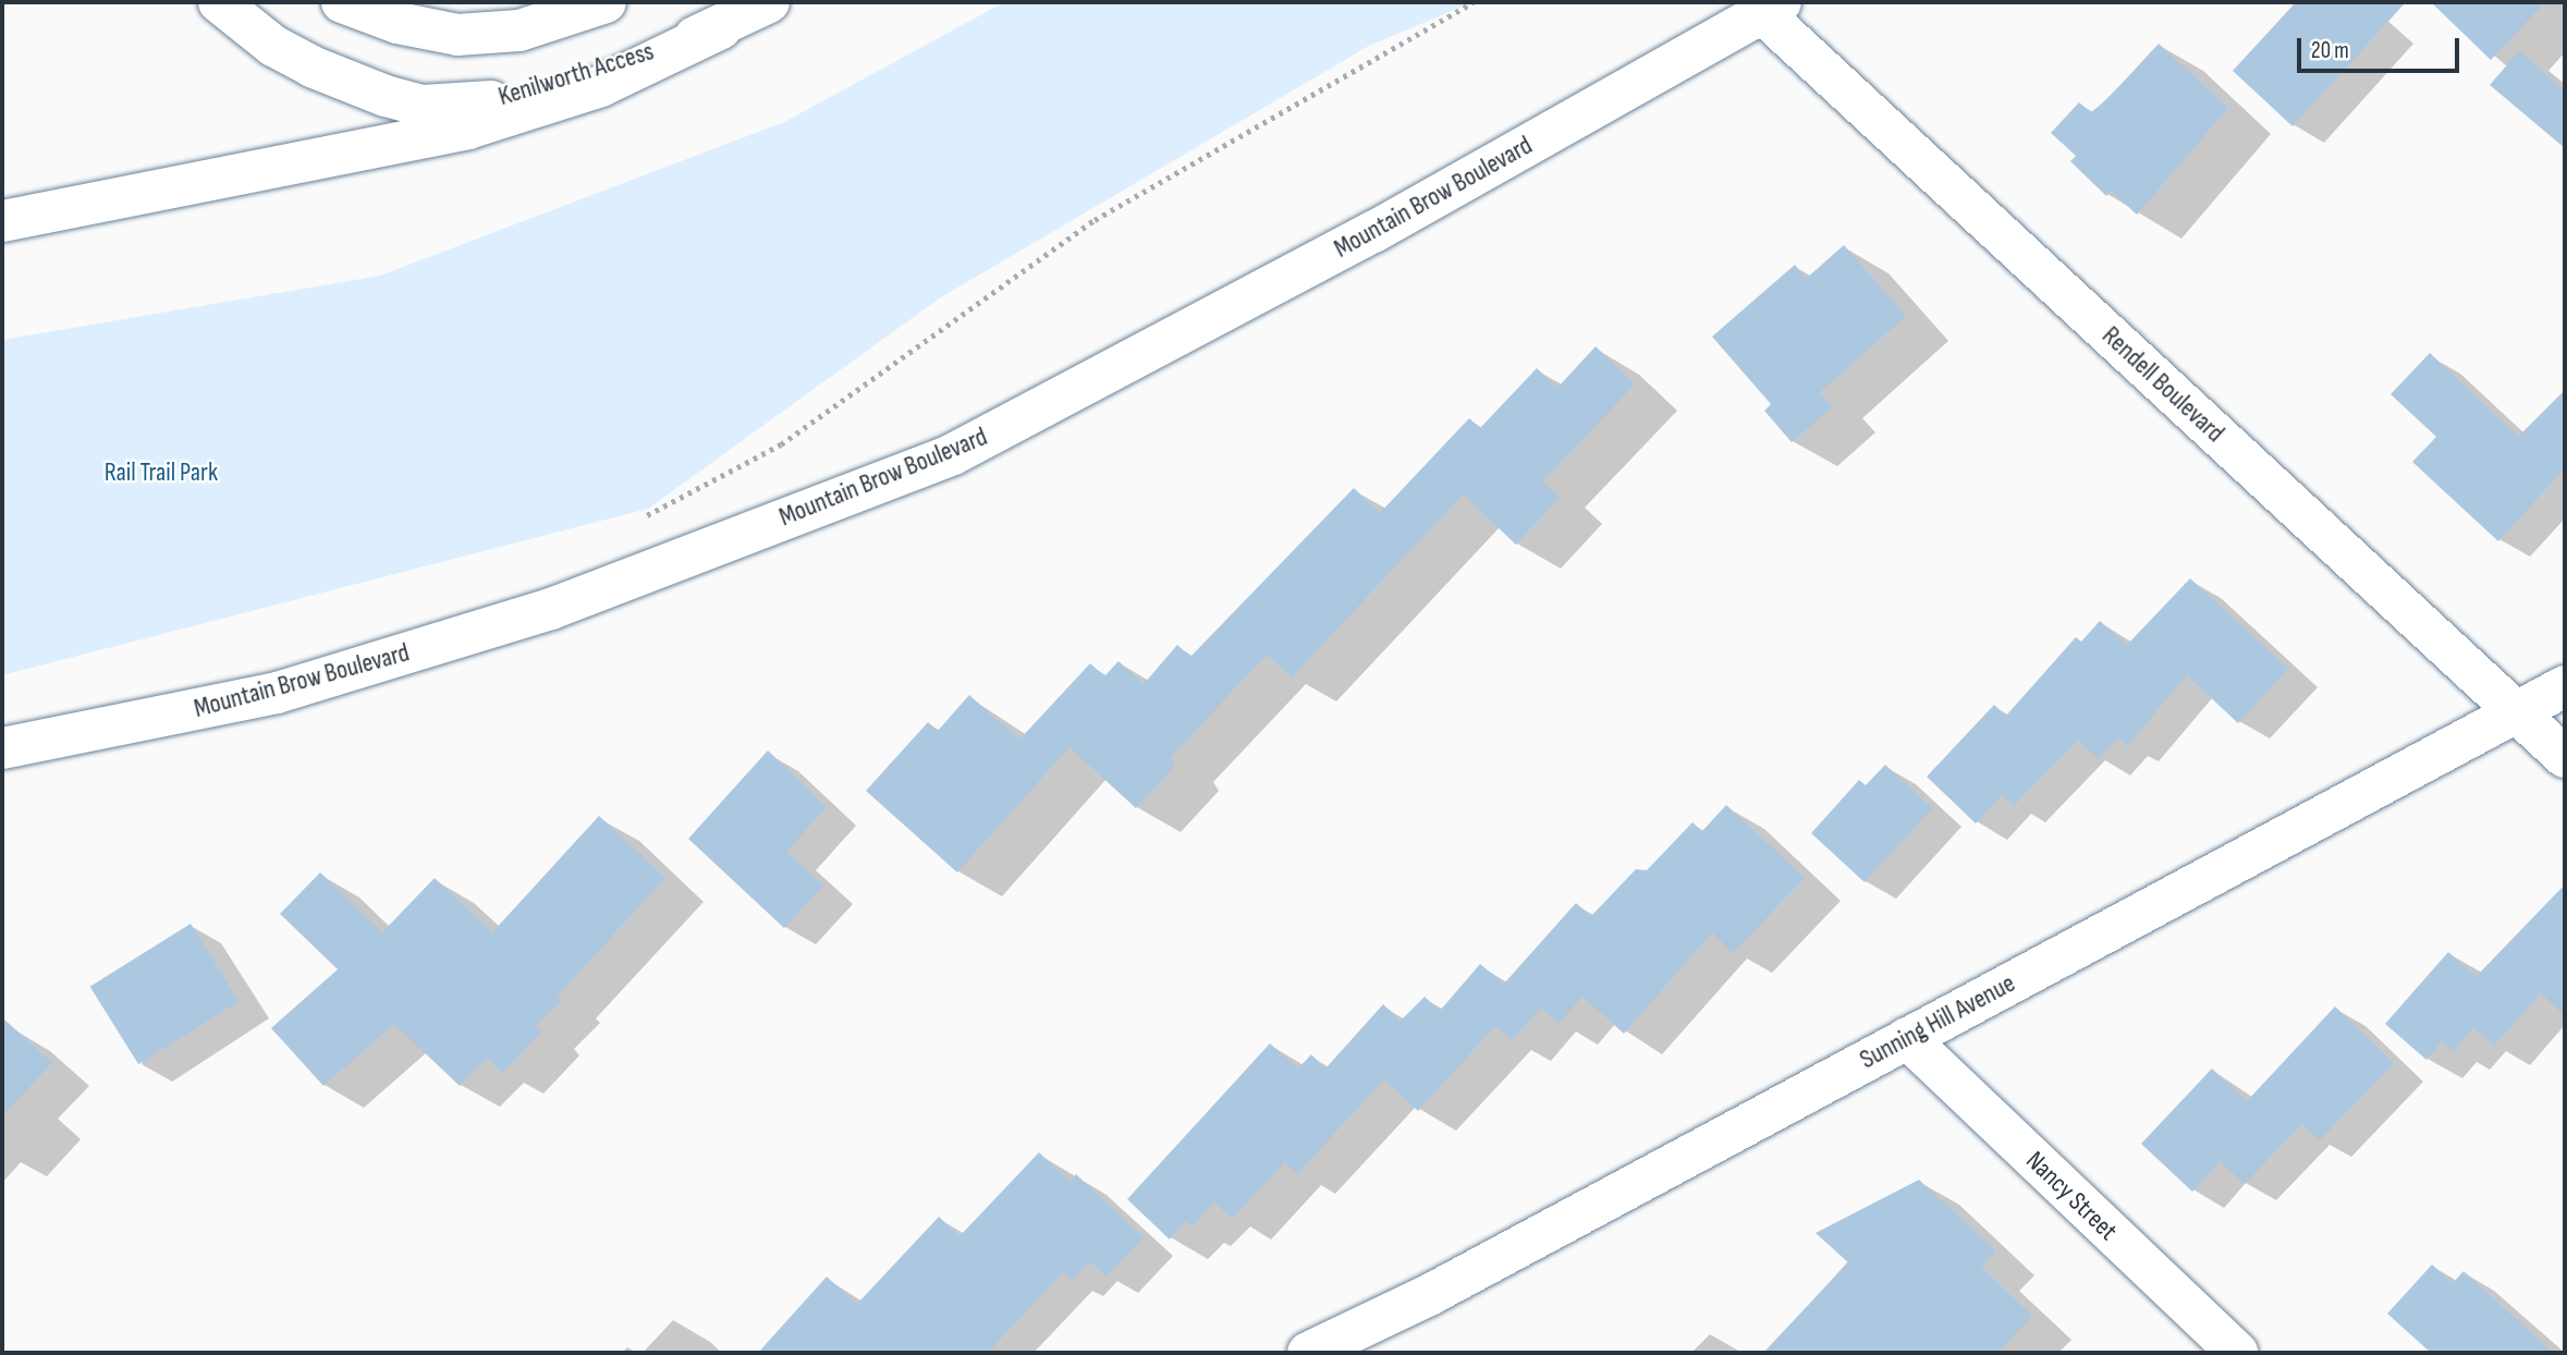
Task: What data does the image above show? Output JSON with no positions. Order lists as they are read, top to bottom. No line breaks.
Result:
{"streets":{"main road":["Kenilworth Access","Mountain Brow Boulevard","Rendell Boulevard","Sunning Hill Avenue","Nancy Street"]},"crossings":[["Mountain Brow Boulevard","Rendell Boulevard"],["Rendell Boulevard","Sunning Hill Avenue"],["Sunning Hill Avenue","Nancy Street"]],"parks":["Rail Trail Park"],"scale_bar":"20 m"}
